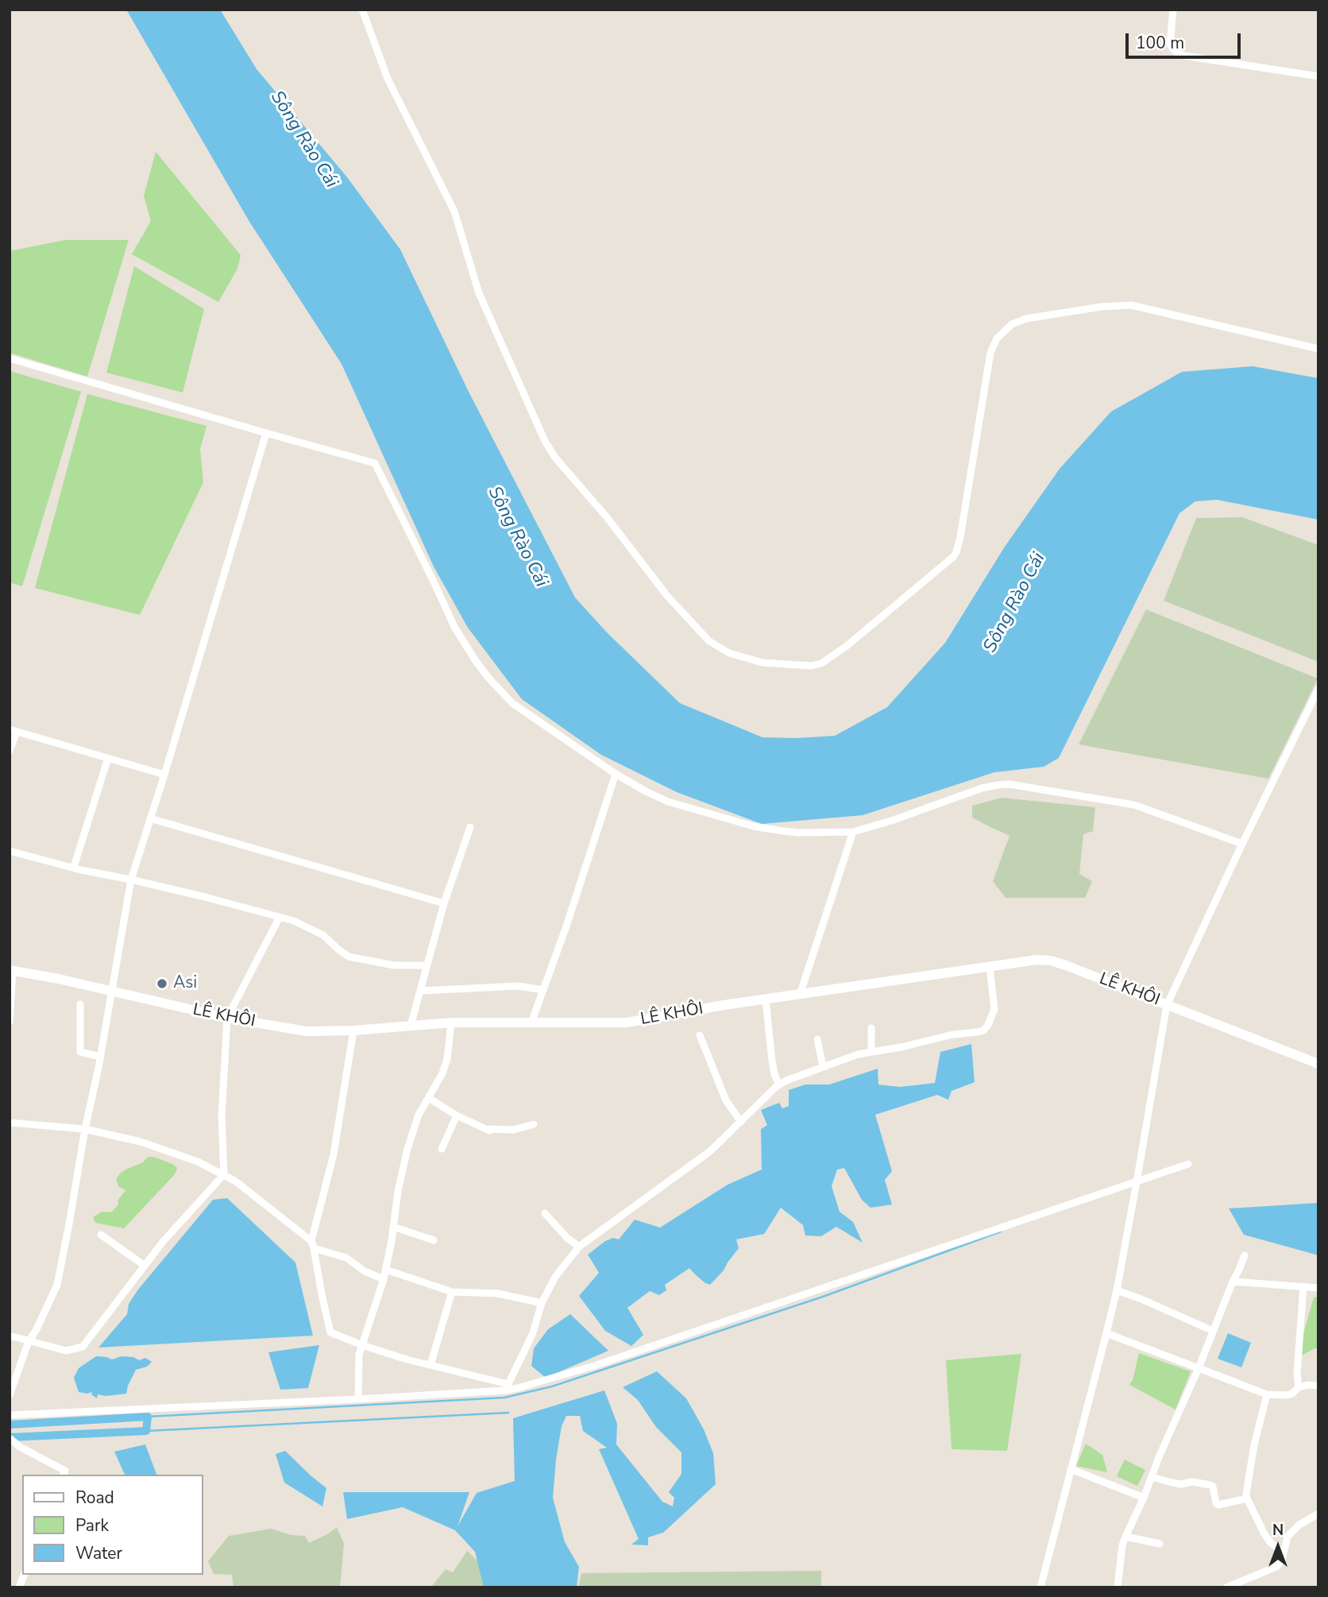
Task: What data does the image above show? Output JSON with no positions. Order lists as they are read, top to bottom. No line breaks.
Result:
{"streets":{"street":["LÊ KHÔI"]},"water":["Sông Rào Cái"],"places":["Asi"],"legend":["Road","Park","Water"],"scale_bar":"100 m","north":"top"}
